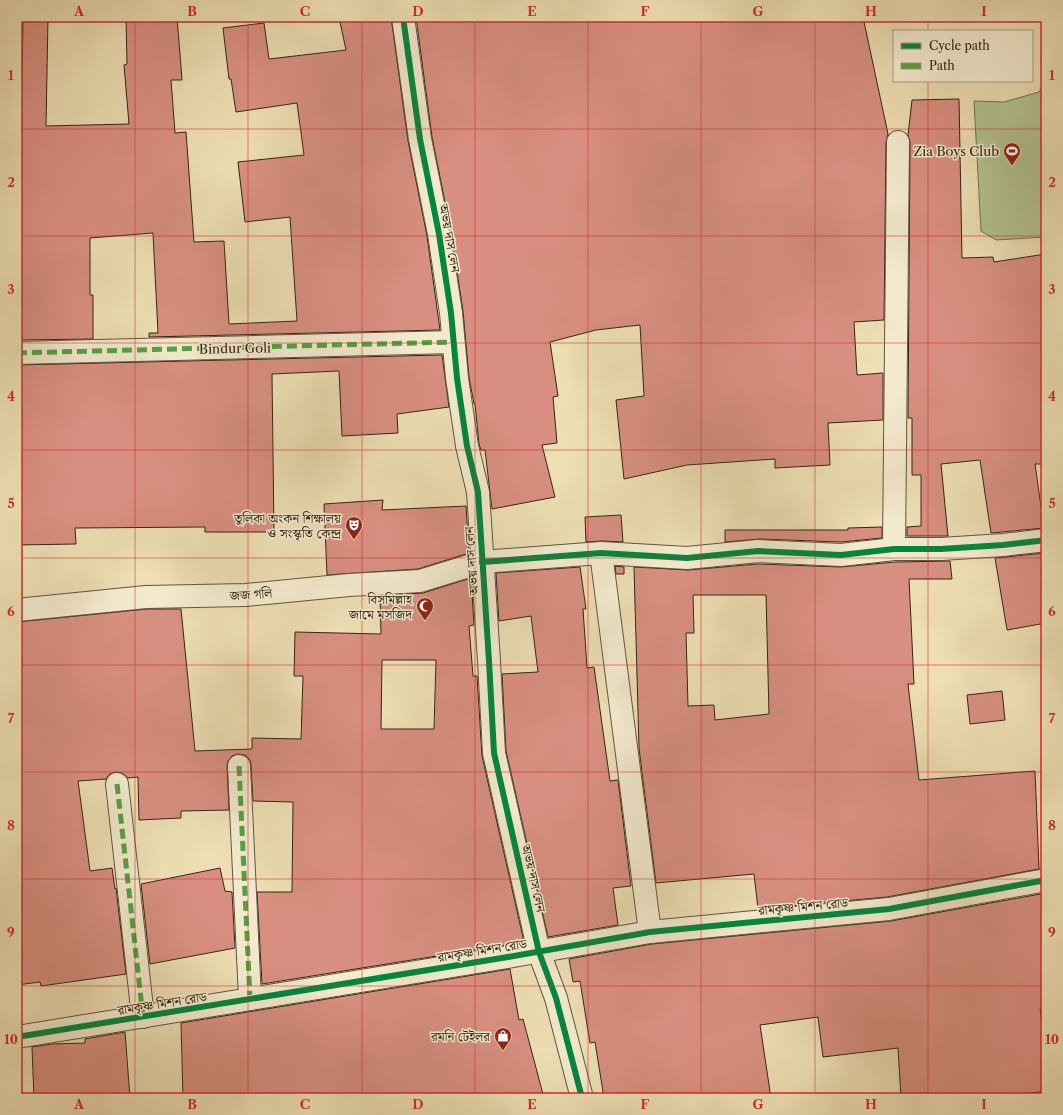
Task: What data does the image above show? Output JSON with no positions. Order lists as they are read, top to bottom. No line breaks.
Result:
{"streets":{"street":["অভয় দাস লেন","Bindur Goli","জজ গলি","রামকৃষ্ণ মিশন রোড"]},"crossings":[["অভয় দাস লেন","Bindur Goli"],["অভয় দাস লেন","জজ গলি"],["অভয় দাস লেন","রামকৃষ্ণ মিশন রোড"]],"places":{"sports":["Zia Boys Club"],"theatre":["তুলিকা অংকন শিক্ষালয় ও সংস্কৃতি কেন্দ্র"],"mosque":["বিসমিল্লাহ জামে মসজিদ"],"shop":["রমনি টেইলর"]},"legend":["Cycle path","Path"],"grid":{"columns":["A","B","C","D","E","F","G","H","I"],"rows":["1","2","3","4","5","6","7","8","9","10"]}}
